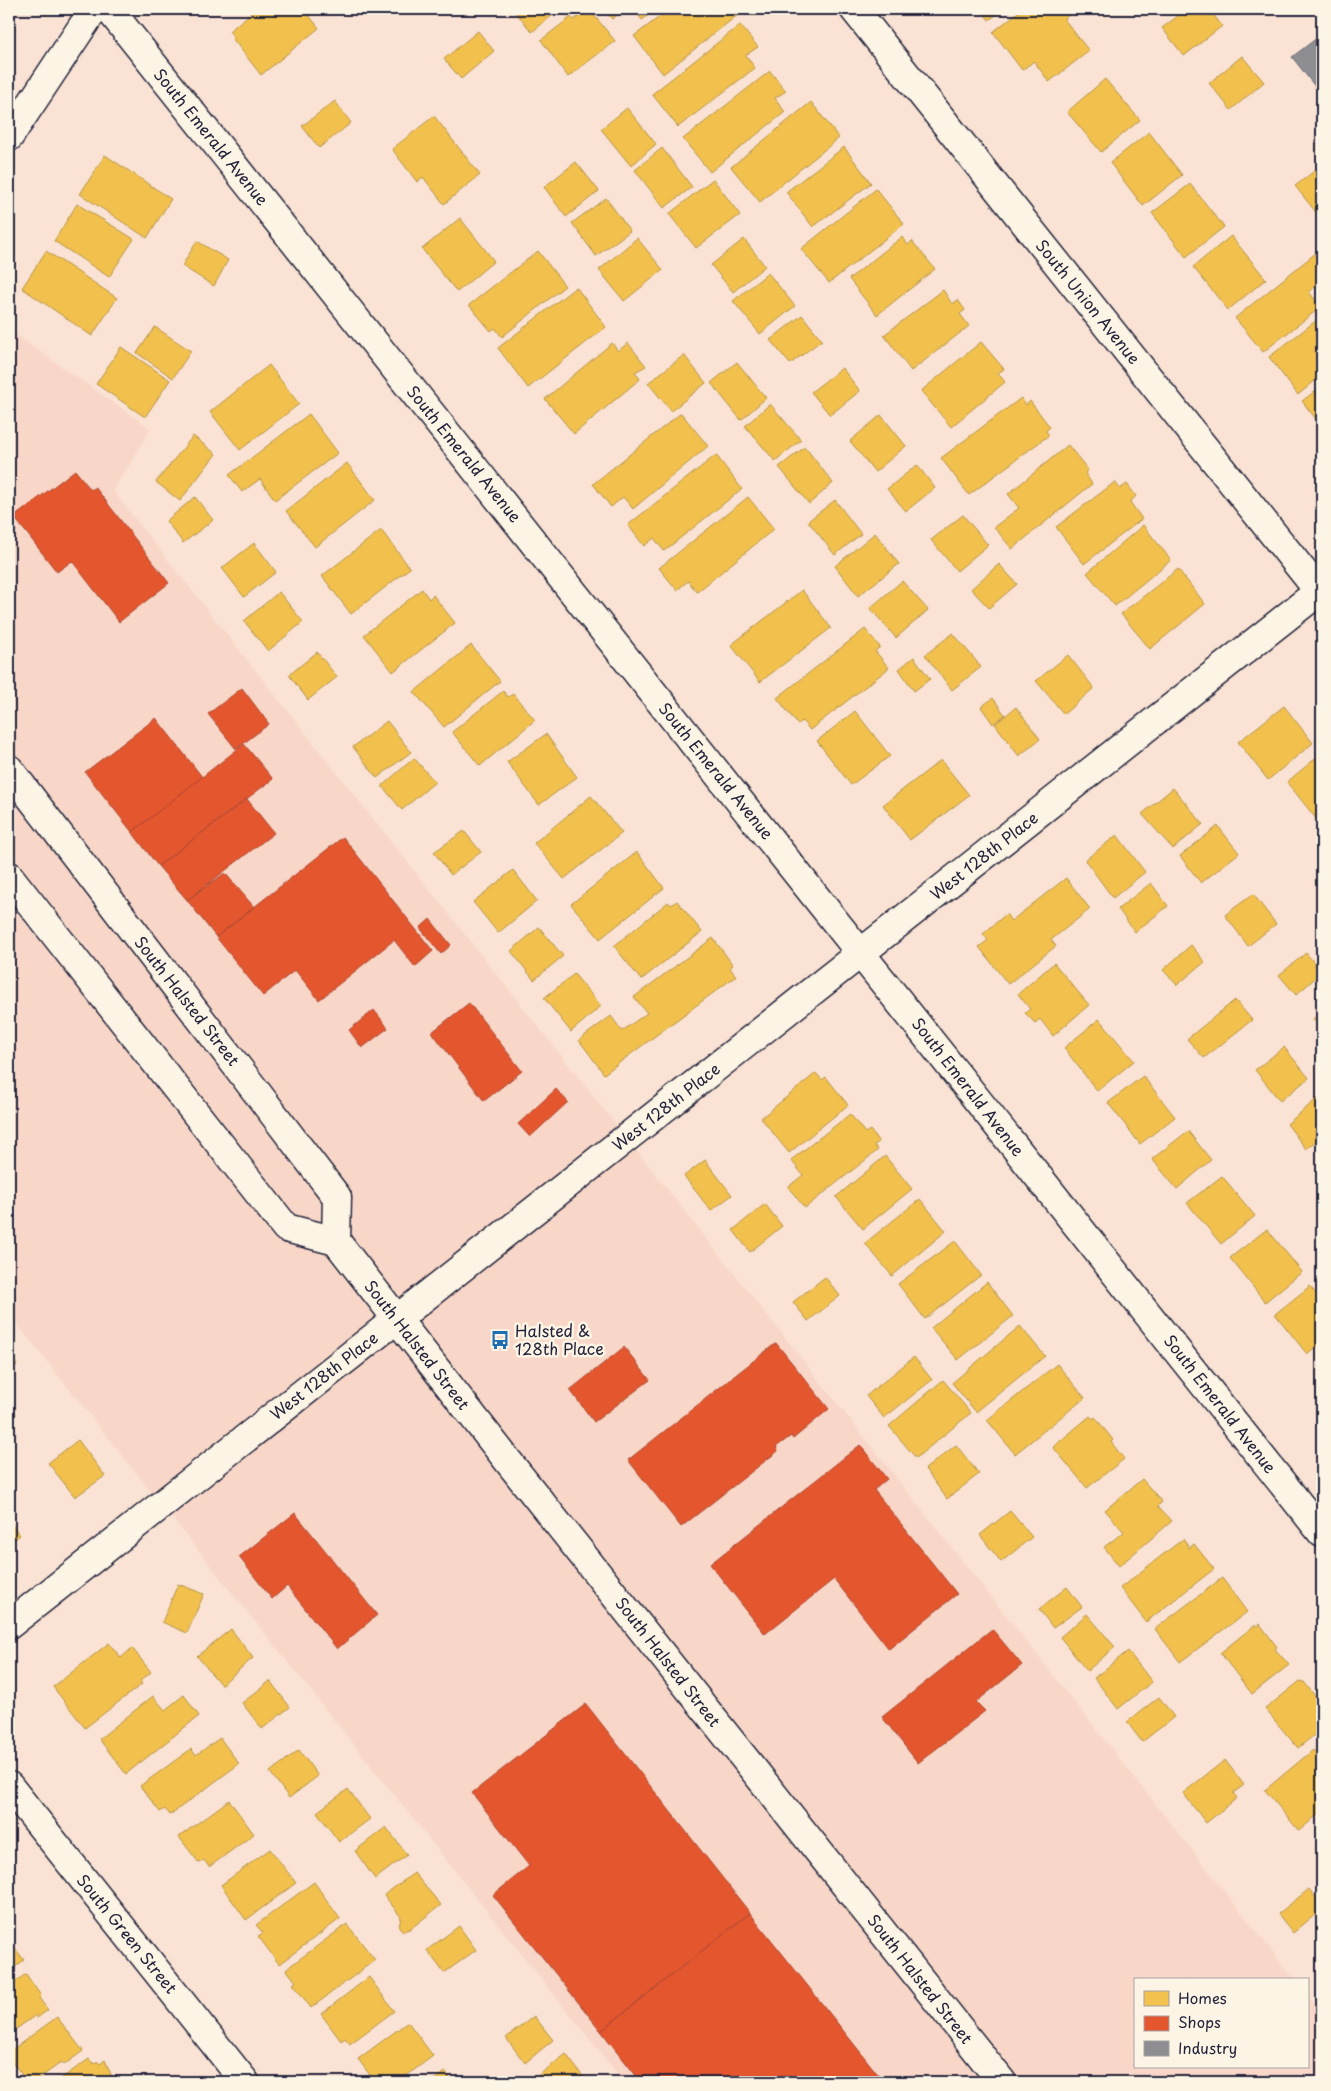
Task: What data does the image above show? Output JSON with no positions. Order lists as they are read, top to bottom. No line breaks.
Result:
{"streets":{"street":["South Emerald Avenue","South Union Avenue","West 128th Place","South Halsted Street","South Green Street"]},"crossings":[["South Emerald Avenue","West 128th Place"],["South Union Avenue","West 128th Place"],["West 128th Place","South Halsted Street"]],"places":{"bus stop":["Halsted & 128th Place"]},"legend":["Homes","Shops","Industry"]}
